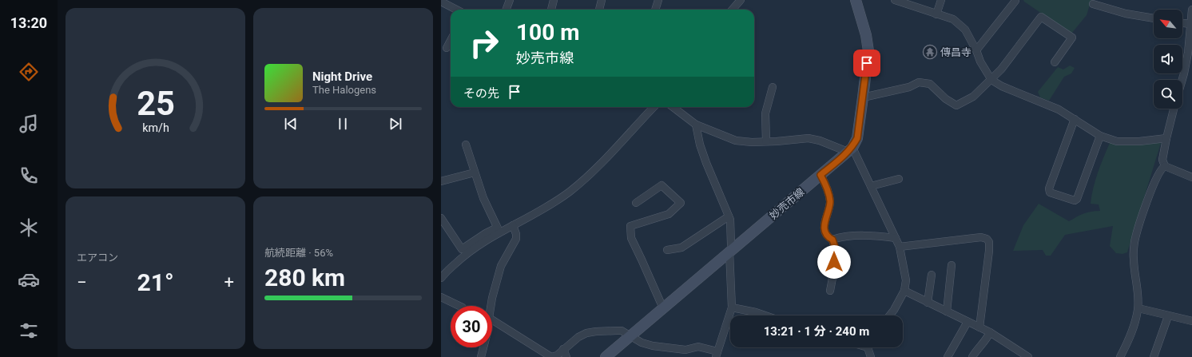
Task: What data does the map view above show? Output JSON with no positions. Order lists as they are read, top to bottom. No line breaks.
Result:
{"streets":{"main road":["妙売市線"]},"places":{"temple":["傳昌寺"]},"north":"top left","page":{"tabs":"13:20","turn":["100 m","妙売市線"],"song":["Night Drive","The Halogens"],"then":"その先","tile":["エアコン",["航続距離 · 56%","280 km"]],"heat":["−","21°","+"],"limit":"30","trip":"13:21 · 1 分 · 240 m","gauge":["25","km/h"]}}
